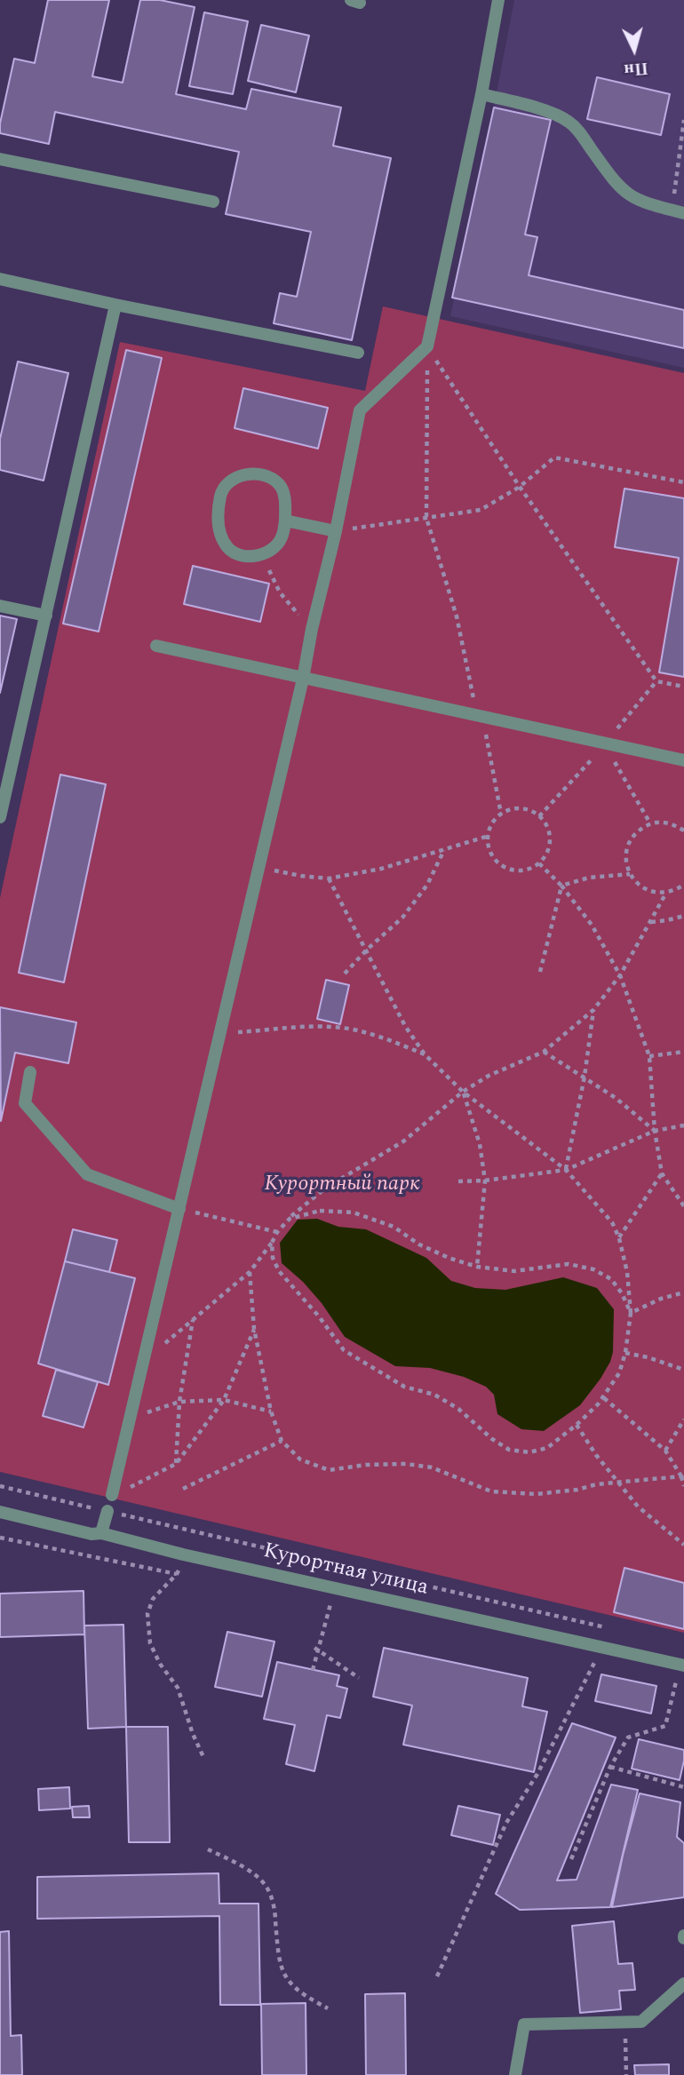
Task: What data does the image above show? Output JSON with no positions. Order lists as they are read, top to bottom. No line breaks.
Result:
{"streets":{"street":["Курортная улица"]},"parks":["Курортный парк"],"north":"bottom"}
